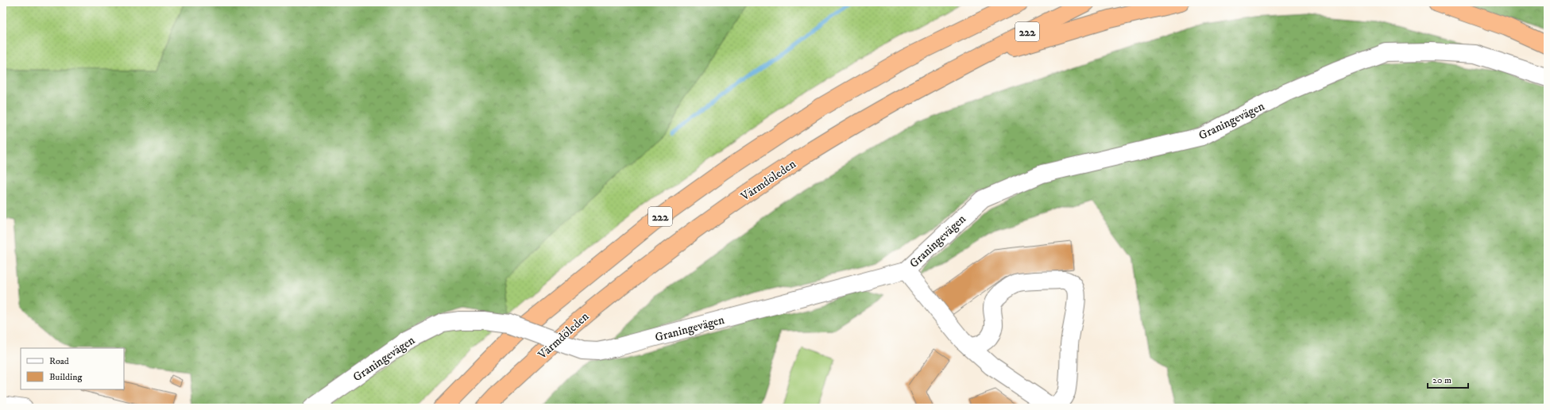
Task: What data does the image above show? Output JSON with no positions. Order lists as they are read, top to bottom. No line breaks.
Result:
{"streets":{"highway":["222","Värmdöleden"],"street":["Graningevägen"]},"legend":["Road","Building"],"scale_bar":"20 m"}
